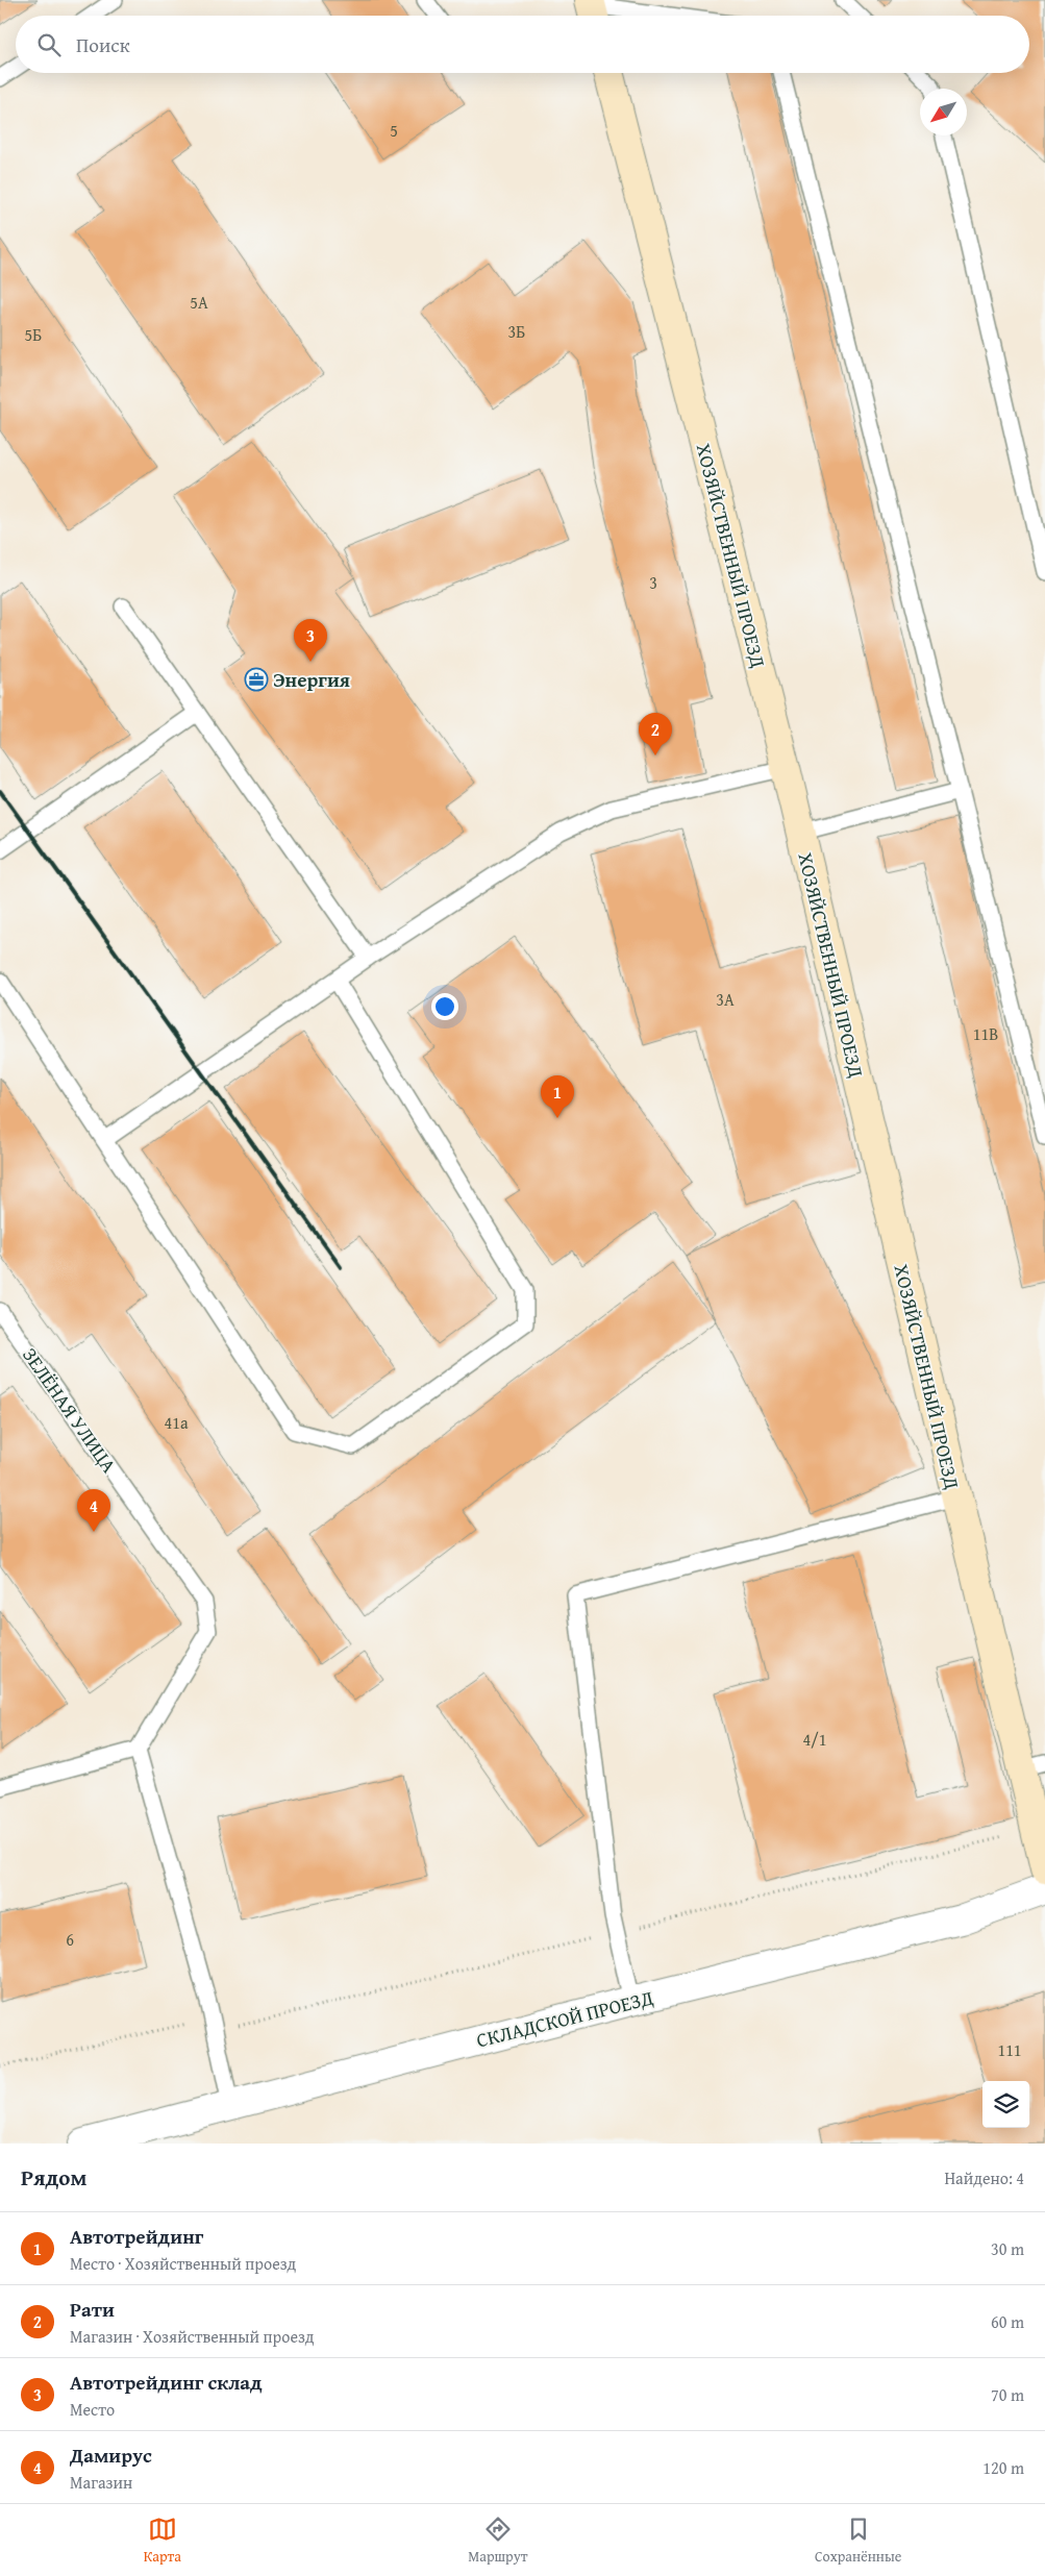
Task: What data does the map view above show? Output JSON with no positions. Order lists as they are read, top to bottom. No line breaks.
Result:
{"streets":{"street":["ХОЗЯЙСТВЕННЫЙ ПРОЕЗД","СКЛАДСКОЙ ПРОЕЗД"],"lane":["ЗЕЛЁНАЯ УЛИЦА"]},"places":{"office":["Энергия"]},"house_numbers":["5","5А","3Б","5Б","3","3А","11В","41а","4/1","6","111"],"north":"bottom left","page":{"search":"Поиск","pins":["3","2","1","4"],"heading":["Рядом","Найдено: 4"],"list":[{"mark":"1","name":"Автотрейдинг","note":"Место · Хозяйственный проезд","value":"30 m"},{"mark":"2","name":"Рати","note":"Магазин · Хозяйственный проезд","value":"60 m"},{"mark":"3","name":"Автотрейдинг склад","note":"Место","value":"70 m"},{"mark":"4","name":"Дамирус","note":"Магазин","value":"120 m"}],"nav":["Карта","Маршрут","Сохранённые"]}}
